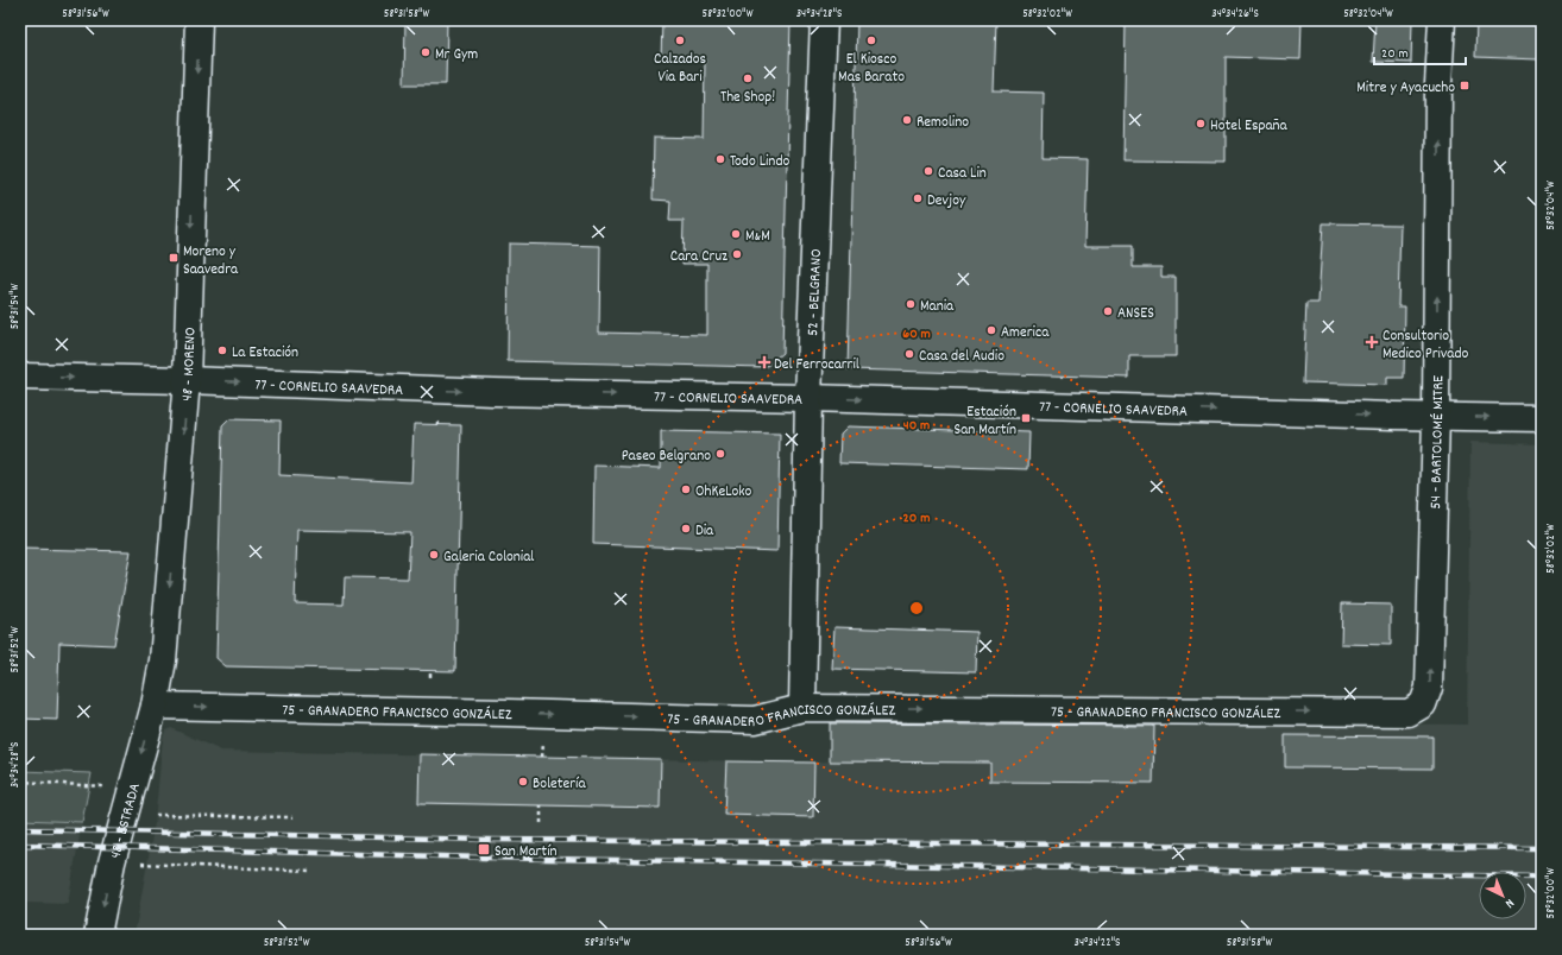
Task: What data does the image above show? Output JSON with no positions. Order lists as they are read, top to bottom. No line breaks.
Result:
{"streets":{"street":["52 - BELGRANO","48 - MORENO","77 - CORNELIO SAAVEDRA","54 - BARTOLOMÉ MITRE","75 - GRANADERO FRANCISCO GONZÁLEZ","48 - ESTRADA"]},"crossings":[["52 - BELGRANO","77 - CORNELIO SAAVEDRA"],["52 - BELGRANO","75 - GRANADERO FRANCISCO GONZÁLEZ"],["48 - MORENO","77 - CORNELIO SAAVEDRA"],["48 - MORENO","75 - GRANADERO FRANCISCO GONZÁLEZ"],["48 - MORENO","48 - ESTRADA"],["77 - CORNELIO SAAVEDRA","54 - BARTOLOMÉ MITRE"],["54 - BARTOLOMÉ MITRE","75 - GRANADERO FRANCISCO GONZÁLEZ"],["75 - GRANADERO FRANCISCO GONZÁLEZ","48 - ESTRADA"]],"one_way":["48 - MORENO","77 - CORNELIO SAAVEDRA","54 - BARTOLOMÉ MITRE","75 - GRANADERO FRANCISCO GONZÁLEZ","48 - ESTRADA"],"places":{"other":["Calzados Via Bari","El Kiosco Mas Barato","Mr Gym","The Shop!","Remolino","Hotel España","Todo Lindo","Casa Lin","Devjoy","M&M","Cara Cruz","Mania","ANSES","America","La Estación","Casa del Audio","Paseo Belgrano","OhKeLoko","Dia","Galeria Colonial","Boletería"],"transit":["Mitre y Ayacucho","Moreno y Saavedra","Estación San Martín","San Martín"],"health":["Consultorio Medico Privado","Del Ferrocarril"]},"scale_bar":"20 m","north":"bottom right","coordinates":["58°31'56\"W","58°31'58\"W","58°32'00\"W","34°34'28\"S","58°32'02\"W","34°34'26\"S","58°32'04\"W","58°31'54\"W","58°31'52\"W","34°34'22\"S"],"rings":["60 m","40 m","20 m"]}
